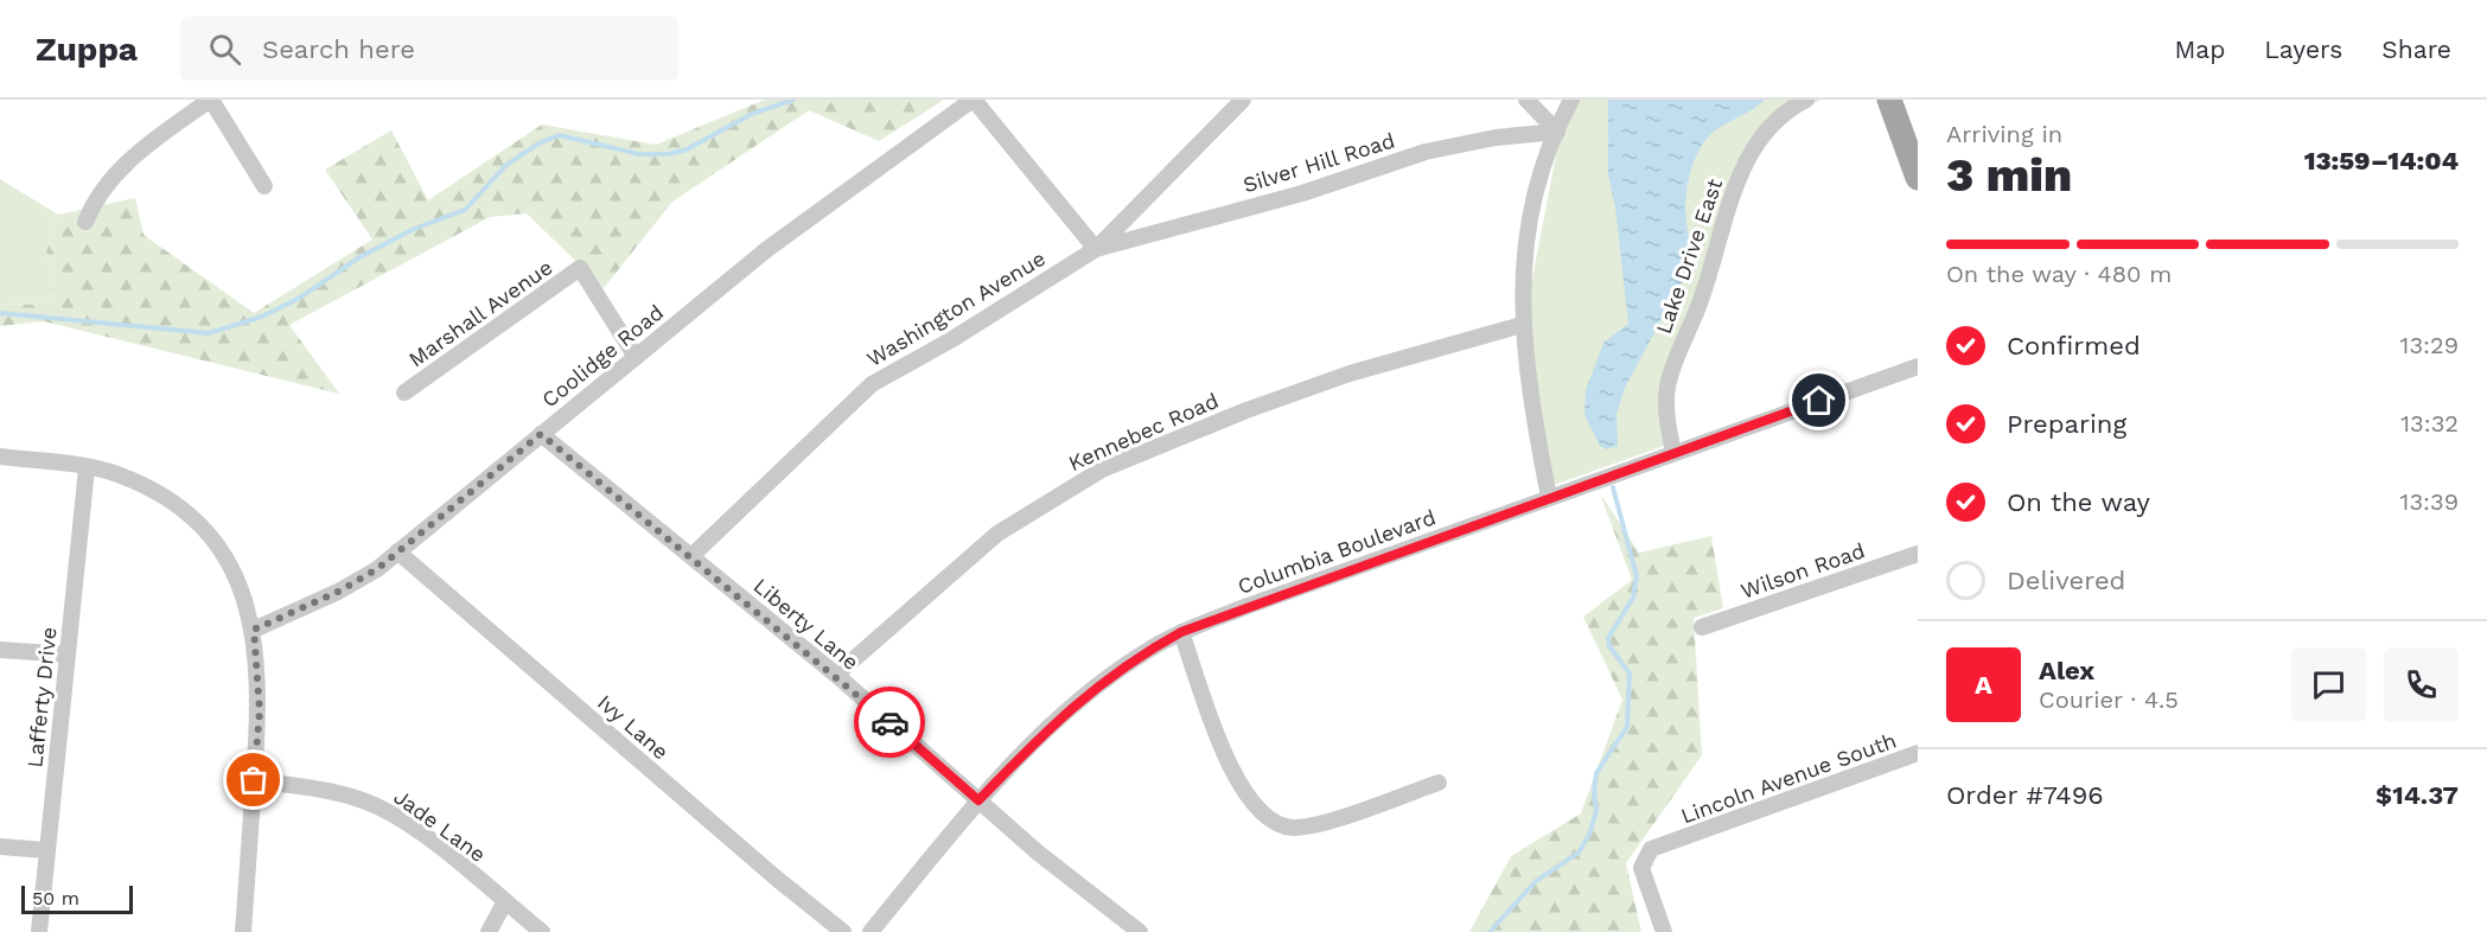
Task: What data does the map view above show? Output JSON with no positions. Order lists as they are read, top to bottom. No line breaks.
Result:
{"streets":{"street":["Silver Hill Road","Lake Drive East","Washington Avenue","Marshall Avenue","Coolidge Road","Kennebec Road","Columbia Boulevard","Wilson Road","Liberty Lane","Lafferty Drive","Ivy Lane","Lincoln Avenue South","Jade Lane"]},"crossings":[["Silver Hill Road","Washington Avenue"],["Lake Drive East","Columbia Boulevard"],["Washington Avenue","Liberty Lane"],["Marshall Avenue","Coolidge Road"],["Coolidge Road","Liberty Lane"],["Coolidge Road","Ivy Lane"],["Kennebec Road","Liberty Lane"],["Columbia Boulevard","Liberty Lane"]],"scale_bar":"50 m","page":{"header":"Zuppa","search":"Search here","nav":["Map","Layers","Share"],"heading":["3 min","Arriving in","13:59–14:04"],"panel":["Alex","Courier · 4.5","Order #7496","$14.37"],"bar":"On the way · 480 m","list":[["Confirmed","13:29"],["Preparing","13:32"],["On the way","13:39"],"Delivered"],"round":"A","scale":"50 m"}}
